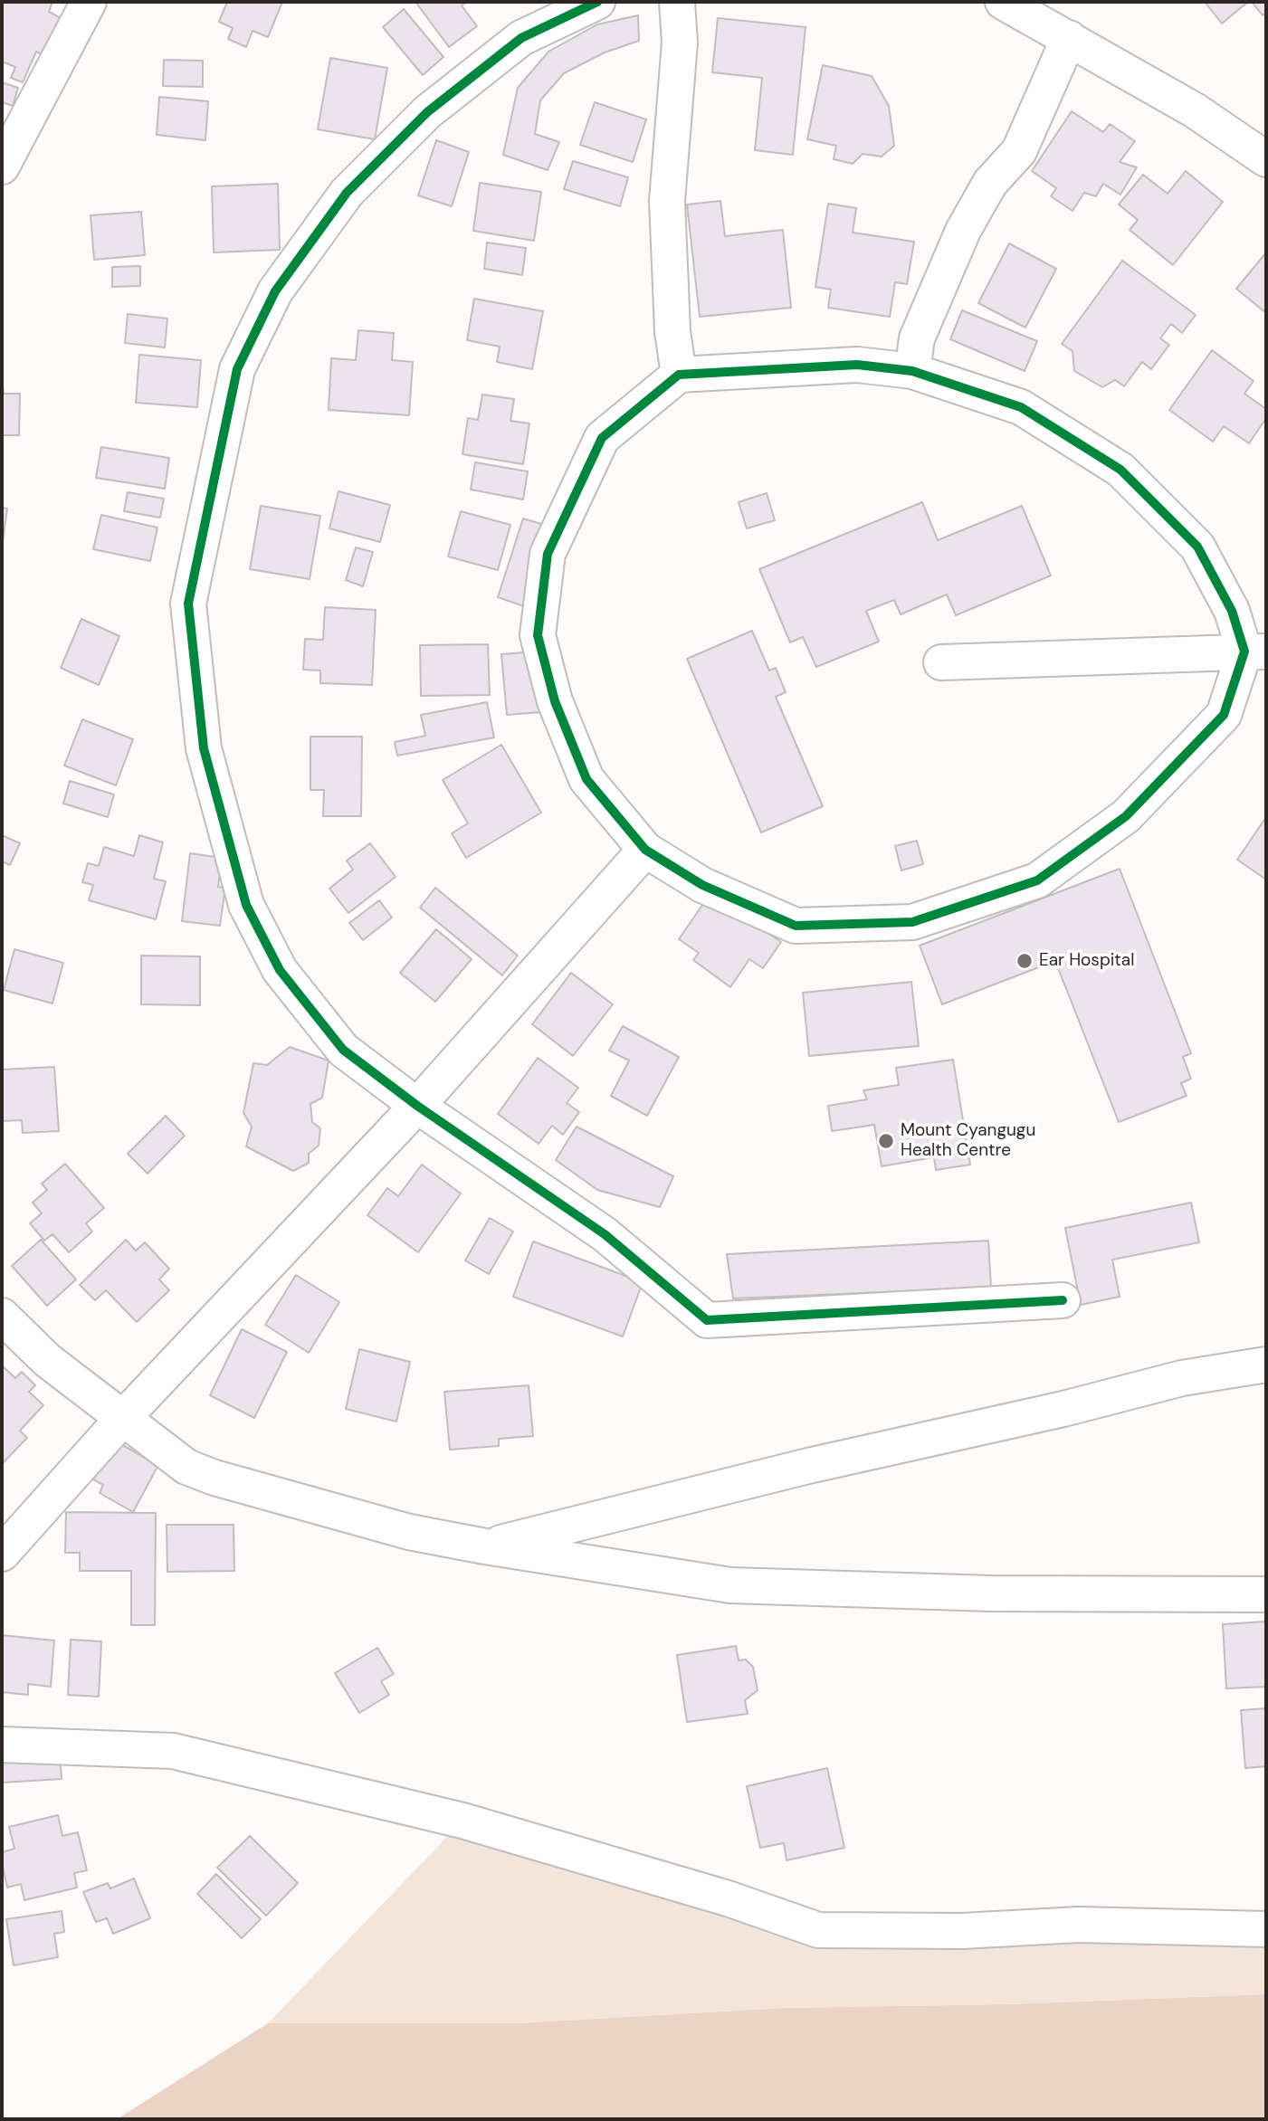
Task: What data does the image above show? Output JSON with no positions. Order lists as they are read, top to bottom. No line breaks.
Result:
{"places":["Ear Hospital","Mount Cyangugu Health Centre"]}
